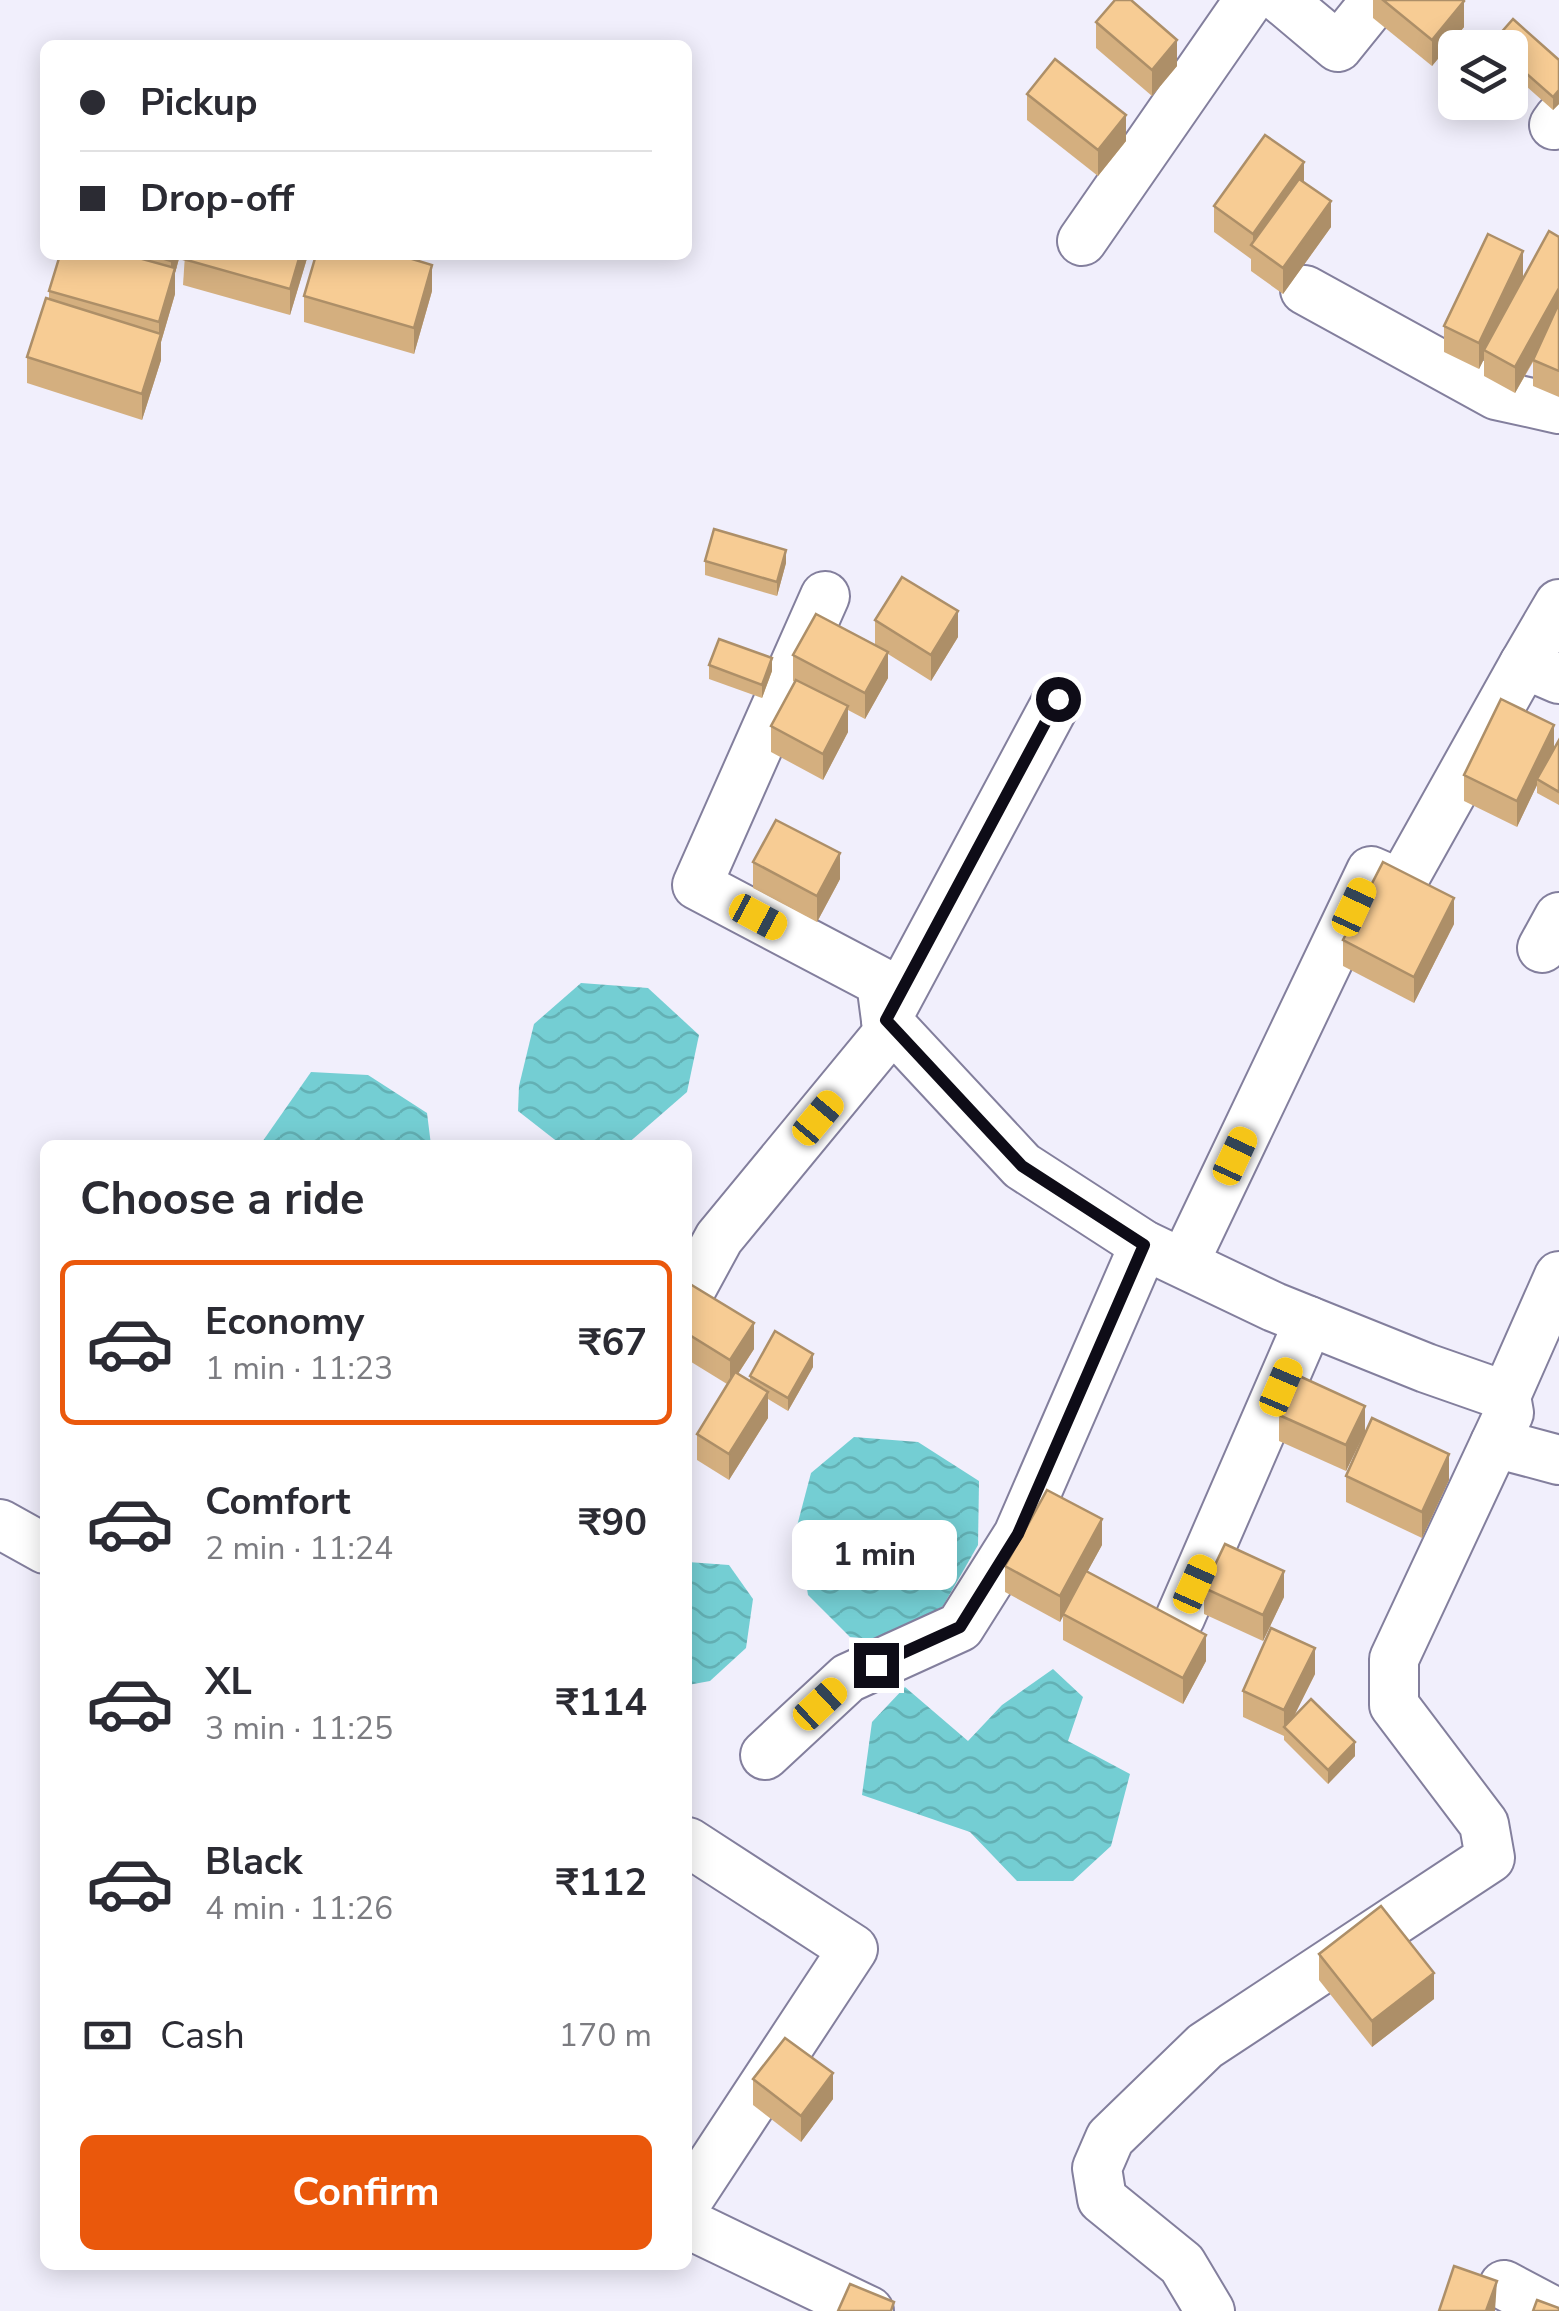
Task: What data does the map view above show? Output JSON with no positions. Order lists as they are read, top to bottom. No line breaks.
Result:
{"page":{"banner":["Pickup","Drop-off"],"heading":"Choose a ride","list":[{"name":"Economy","note":"1 min · 11:23","value":"₹67"},{"name":"Comfort","note":"2 min · 11:24","value":"₹90"},{"name":"XL","note":"3 min · 11:25","value":"₹114"},{"name":"Black","note":"4 min · 11:26","value":"₹112"}],"bubble":"1 min","pay":["Cash","170 m"],"buttons":"Confirm"}}
